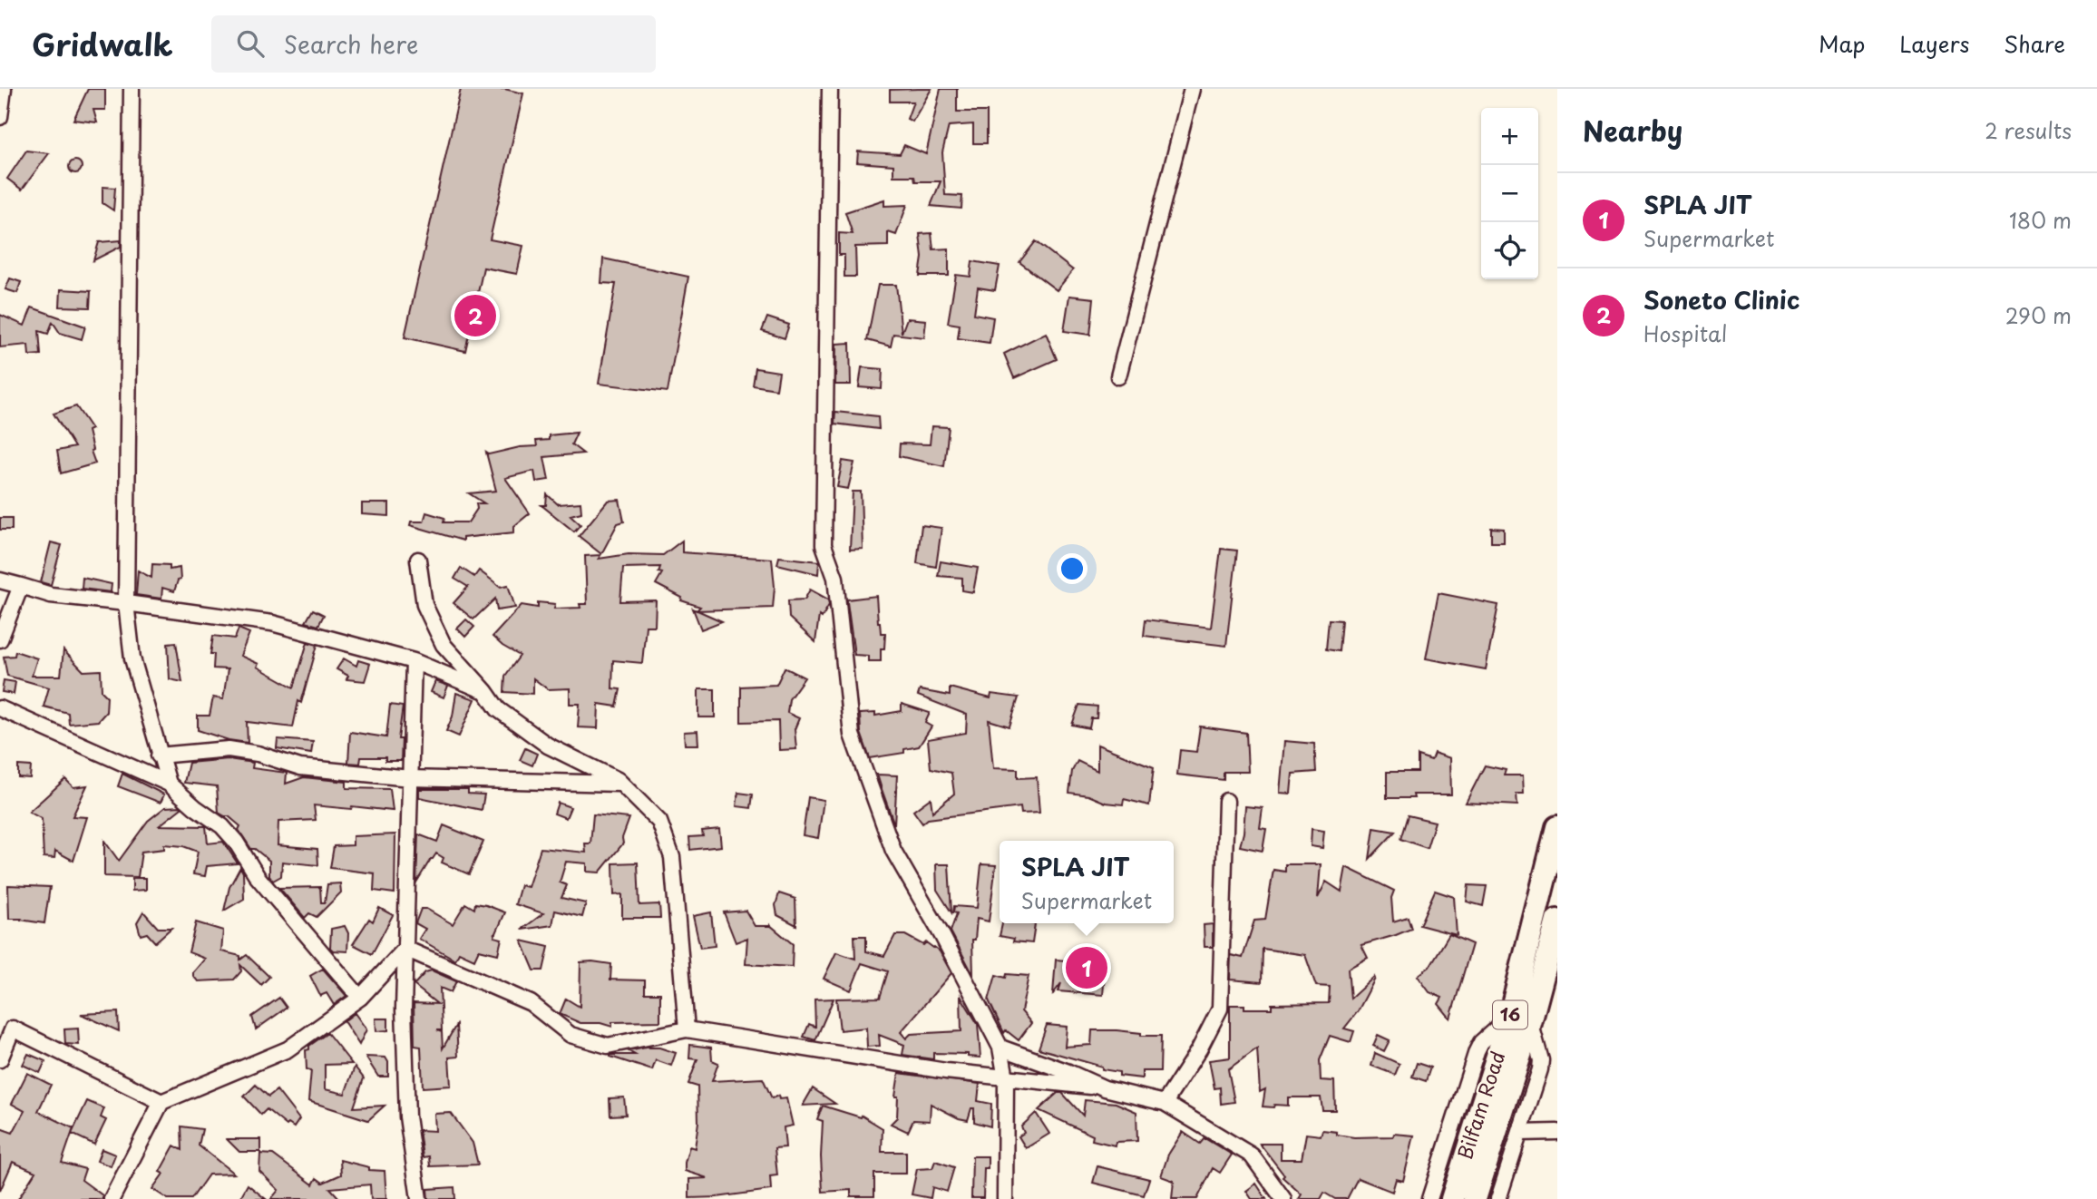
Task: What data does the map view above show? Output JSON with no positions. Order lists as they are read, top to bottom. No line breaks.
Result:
{"streets":{"main road":["16","Bilfam Road"]},"crossings":[["16","Bilfam Road"]],"page":{"header":"Gridwalk","search":"Search here","nav":["Map","Layers","Share"],"heading":["Nearby","2 results"],"map_buttons":["+","−"],"list":[{"mark":"1","name":"SPLA JIT","note":"Supermarket","value":"180 m"},{"mark":"2","name":"Soneto Clinic","note":"Hospital","value":"290 m"}],"pins":["2","1"],"popup":["SPLA JIT","Supermarket"]}}
